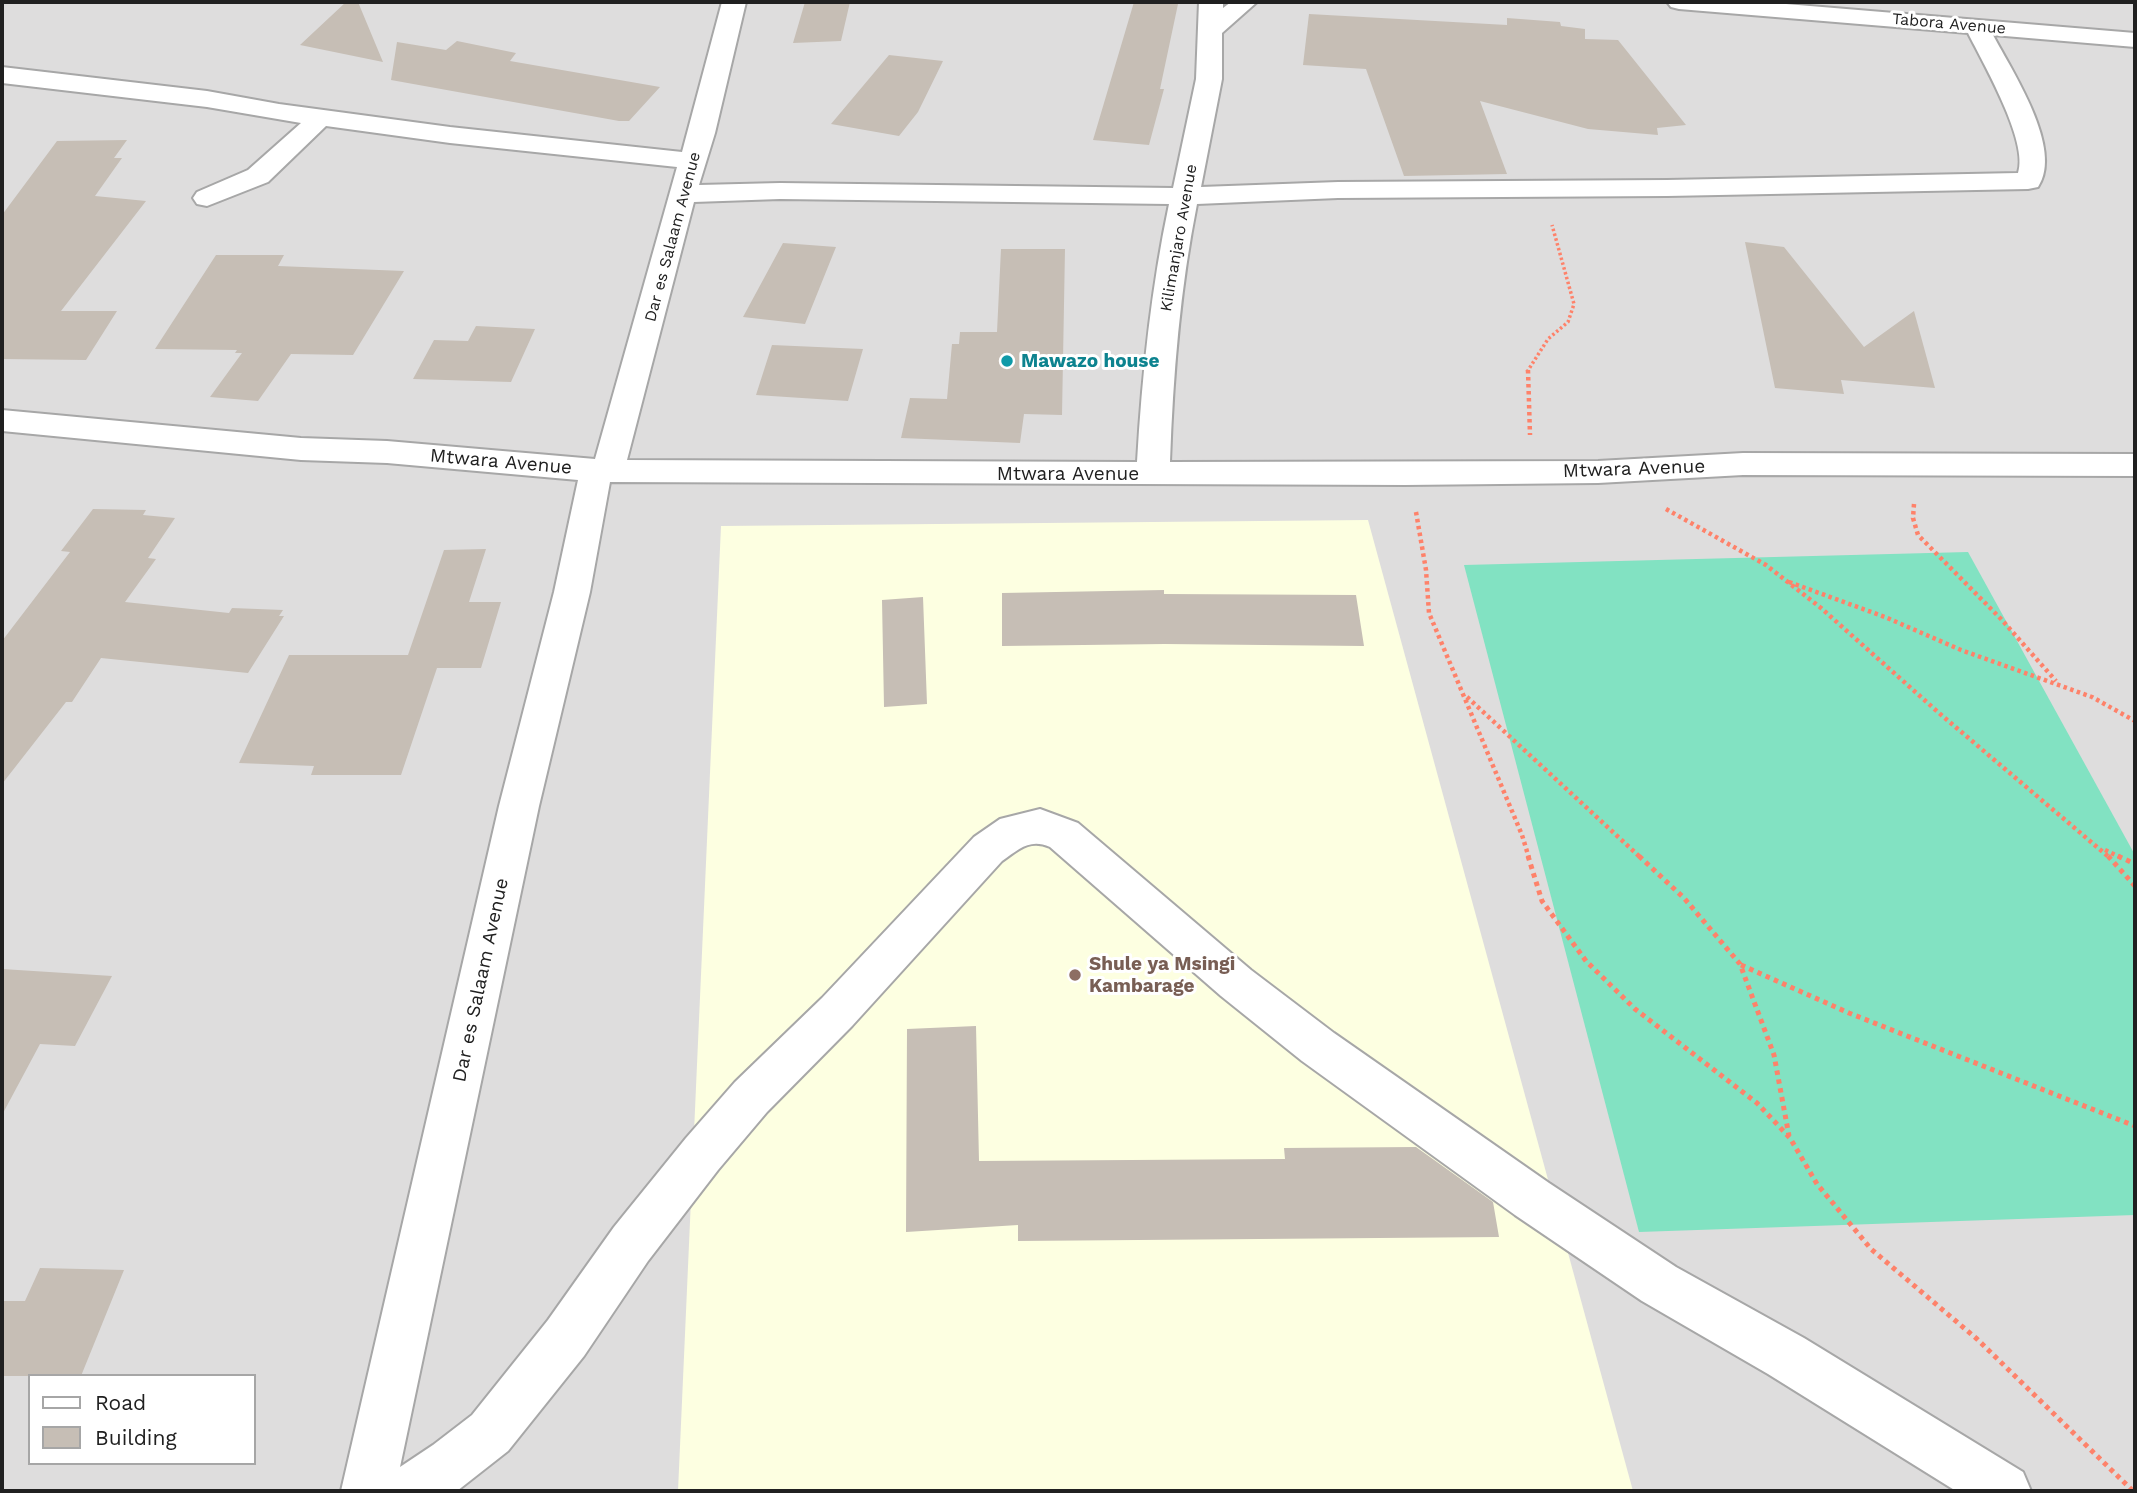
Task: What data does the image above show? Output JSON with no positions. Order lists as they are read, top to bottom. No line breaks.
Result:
{"streets":{"street":["Tabora Avenue","Dar es Salaam Avenue","Kilimanjaro Avenue","Mtwara Avenue"]},"crossings":[["Dar es Salaam Avenue","Mtwara Avenue"],["Kilimanjaro Avenue","Mtwara Avenue"]],"places":["Mawazo house","Shule ya Msingi Kambarage"],"legend":["Road","Building"]}
